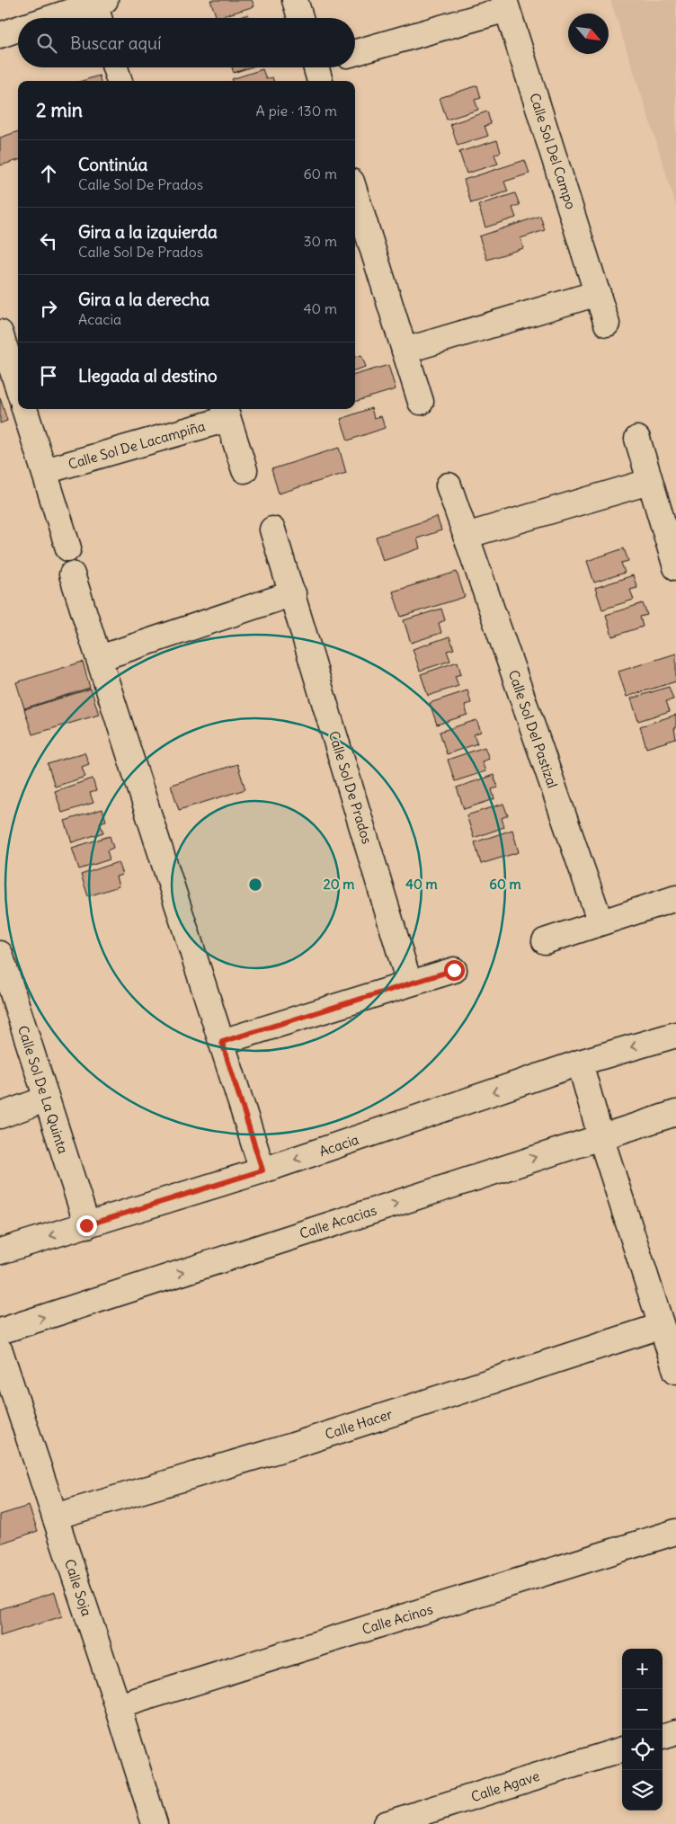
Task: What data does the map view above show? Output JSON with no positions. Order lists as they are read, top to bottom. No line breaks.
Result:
{"streets":{"street":["Calle Sol Del Campo","Calle Sol De Lacampiña","Calle Sol Del Pastizal","Calle Sol De Prados","Calle Sol De La Quinta","Acacia","Calle Acacias","Calle Hacer","Calle Soja","Calle Acinos","Calle Agave"]},"crossings":[["Calle Sol De La Quinta","Acacia"],["Calle Hacer","Calle Soja"],["Calle Soja","Calle Acinos"]],"north":"bottom right","page":{"search":"Buscar aquí","heading":["2 min","A pie · 130 m"],"list":[["Continúa","Calle Sol De Prados","60 m"],["Gira a la izquierda","Calle Sol De Prados","30 m"],["Gira a la derecha","Acacia","40 m"],"Llegada al destino"],"map_buttons":["+","−"]},"rings":["20 m","40 m","60 m"]}
